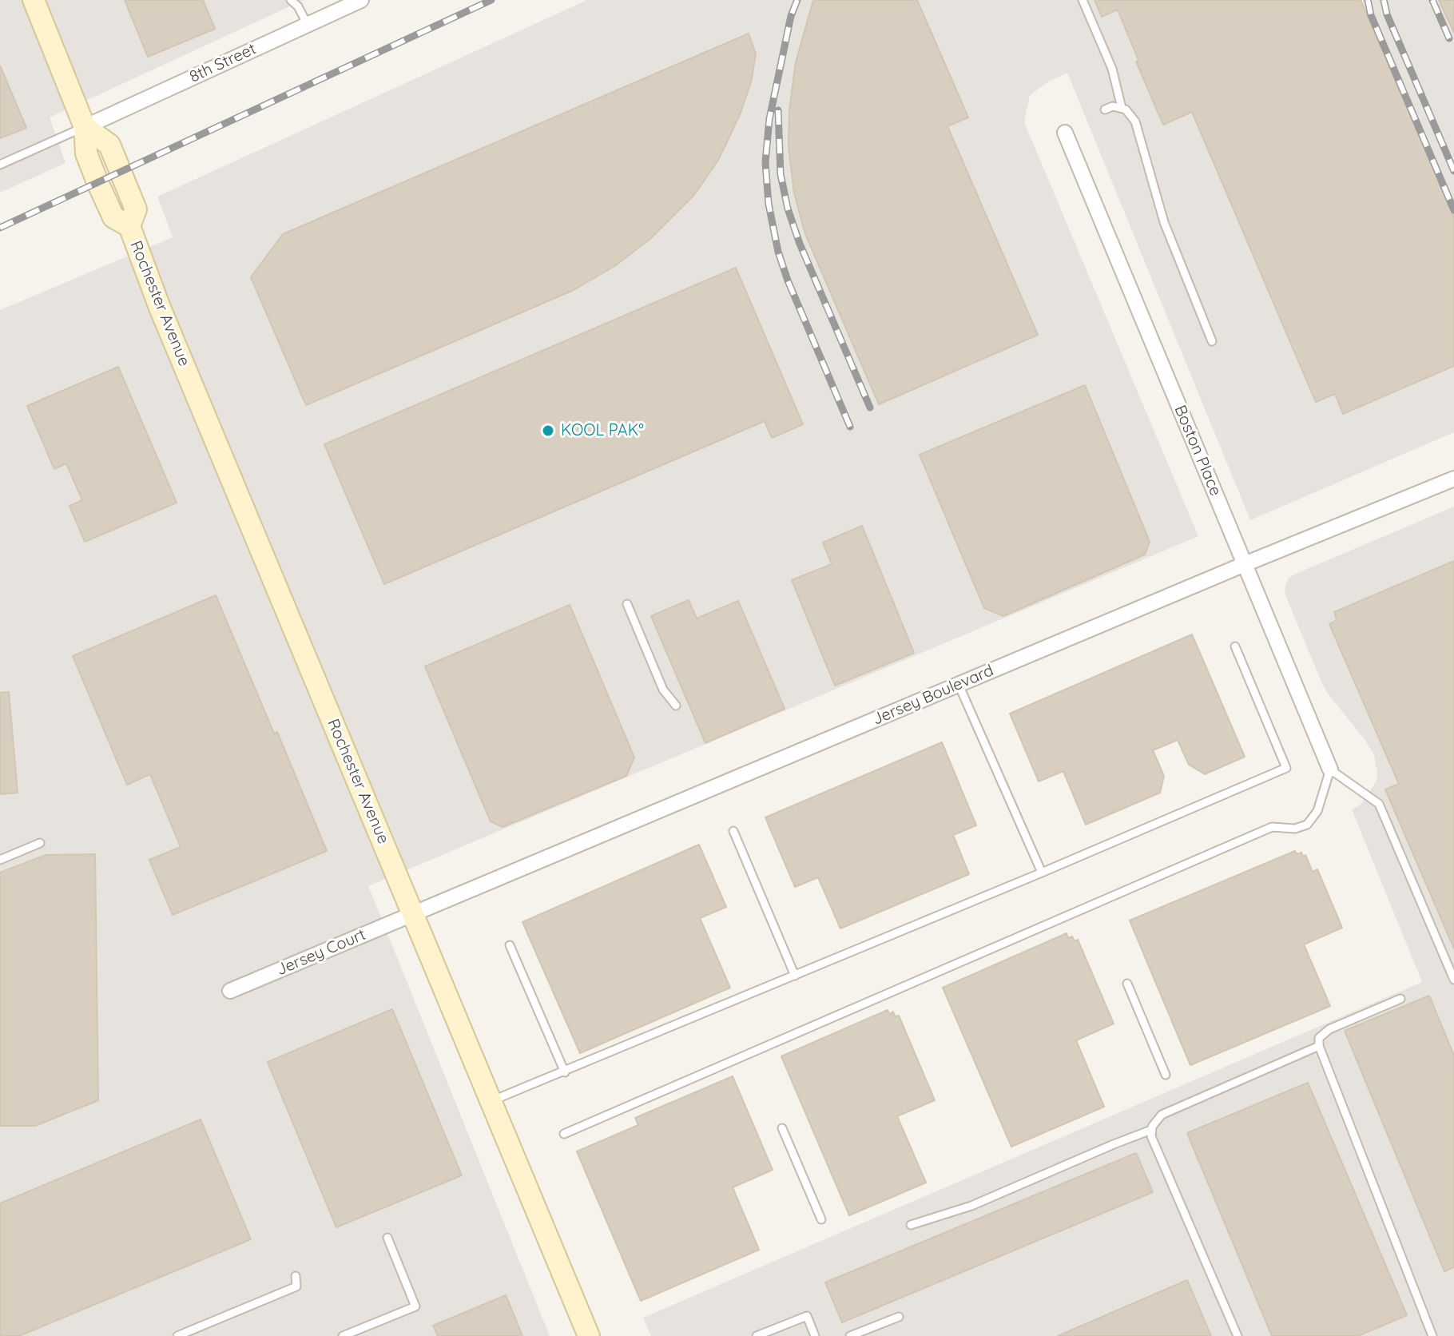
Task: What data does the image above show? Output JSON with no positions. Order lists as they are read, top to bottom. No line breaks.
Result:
{"streets":{"main road":["Rochester Avenue"],"street":["8th Street","Boston Place","Jersey Boulevard","Jersey Court"]},"crossings":[["8th Street","Rochester Avenue"],["Rochester Avenue","Jersey Boulevard"],["Rochester Avenue","Jersey Court"],["Boston Place","Jersey Boulevard"],["Jersey Boulevard","Jersey Court"]],"places":["KOOL PAK°"]}
